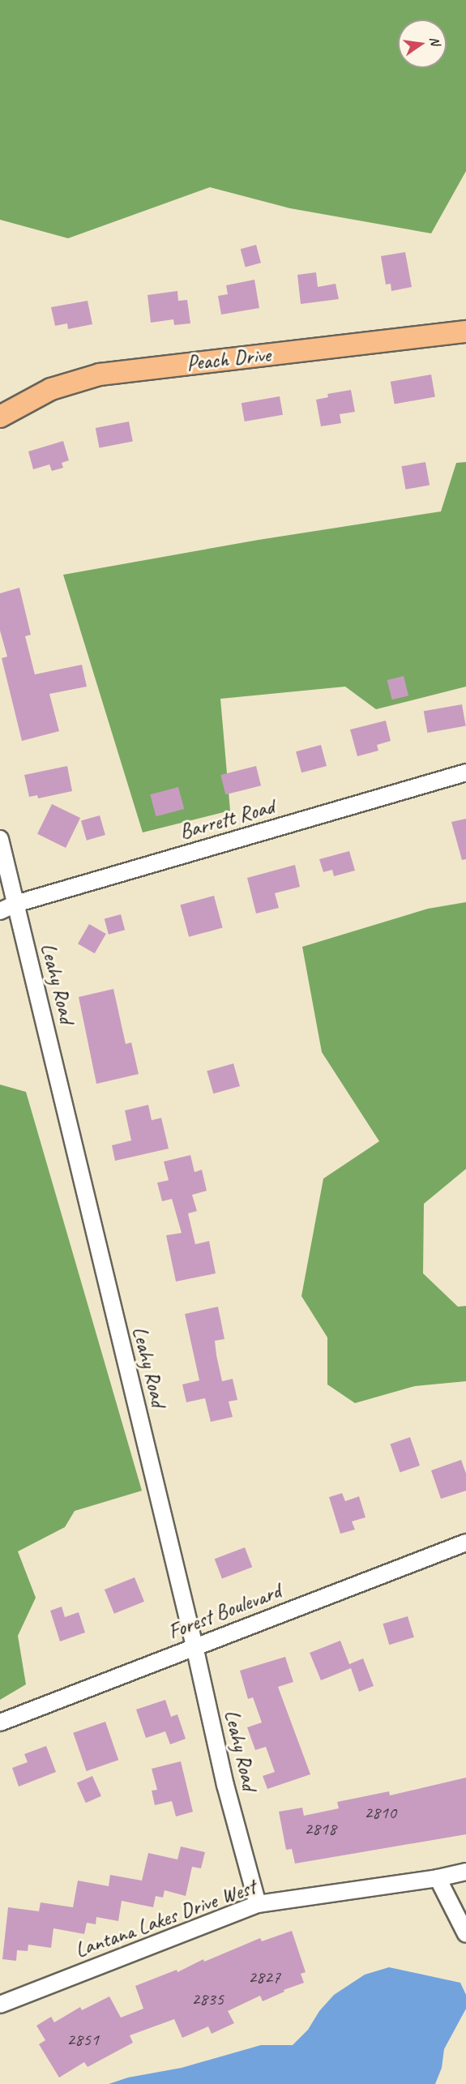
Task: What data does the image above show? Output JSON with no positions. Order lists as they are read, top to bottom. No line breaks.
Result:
{"streets":{"main road":["Peach Drive"],"street":["Barrett Road","Leahy Road","Forest Boulevard","Lantana Lakes Drive West"]},"crossings":[["Barrett Road","Leahy Road"],["Leahy Road","Forest Boulevard"],["Leahy Road","Lantana Lakes Drive West"]],"house_numbers":["2810","2818","2827","2835","2851"],"north":"right"}
